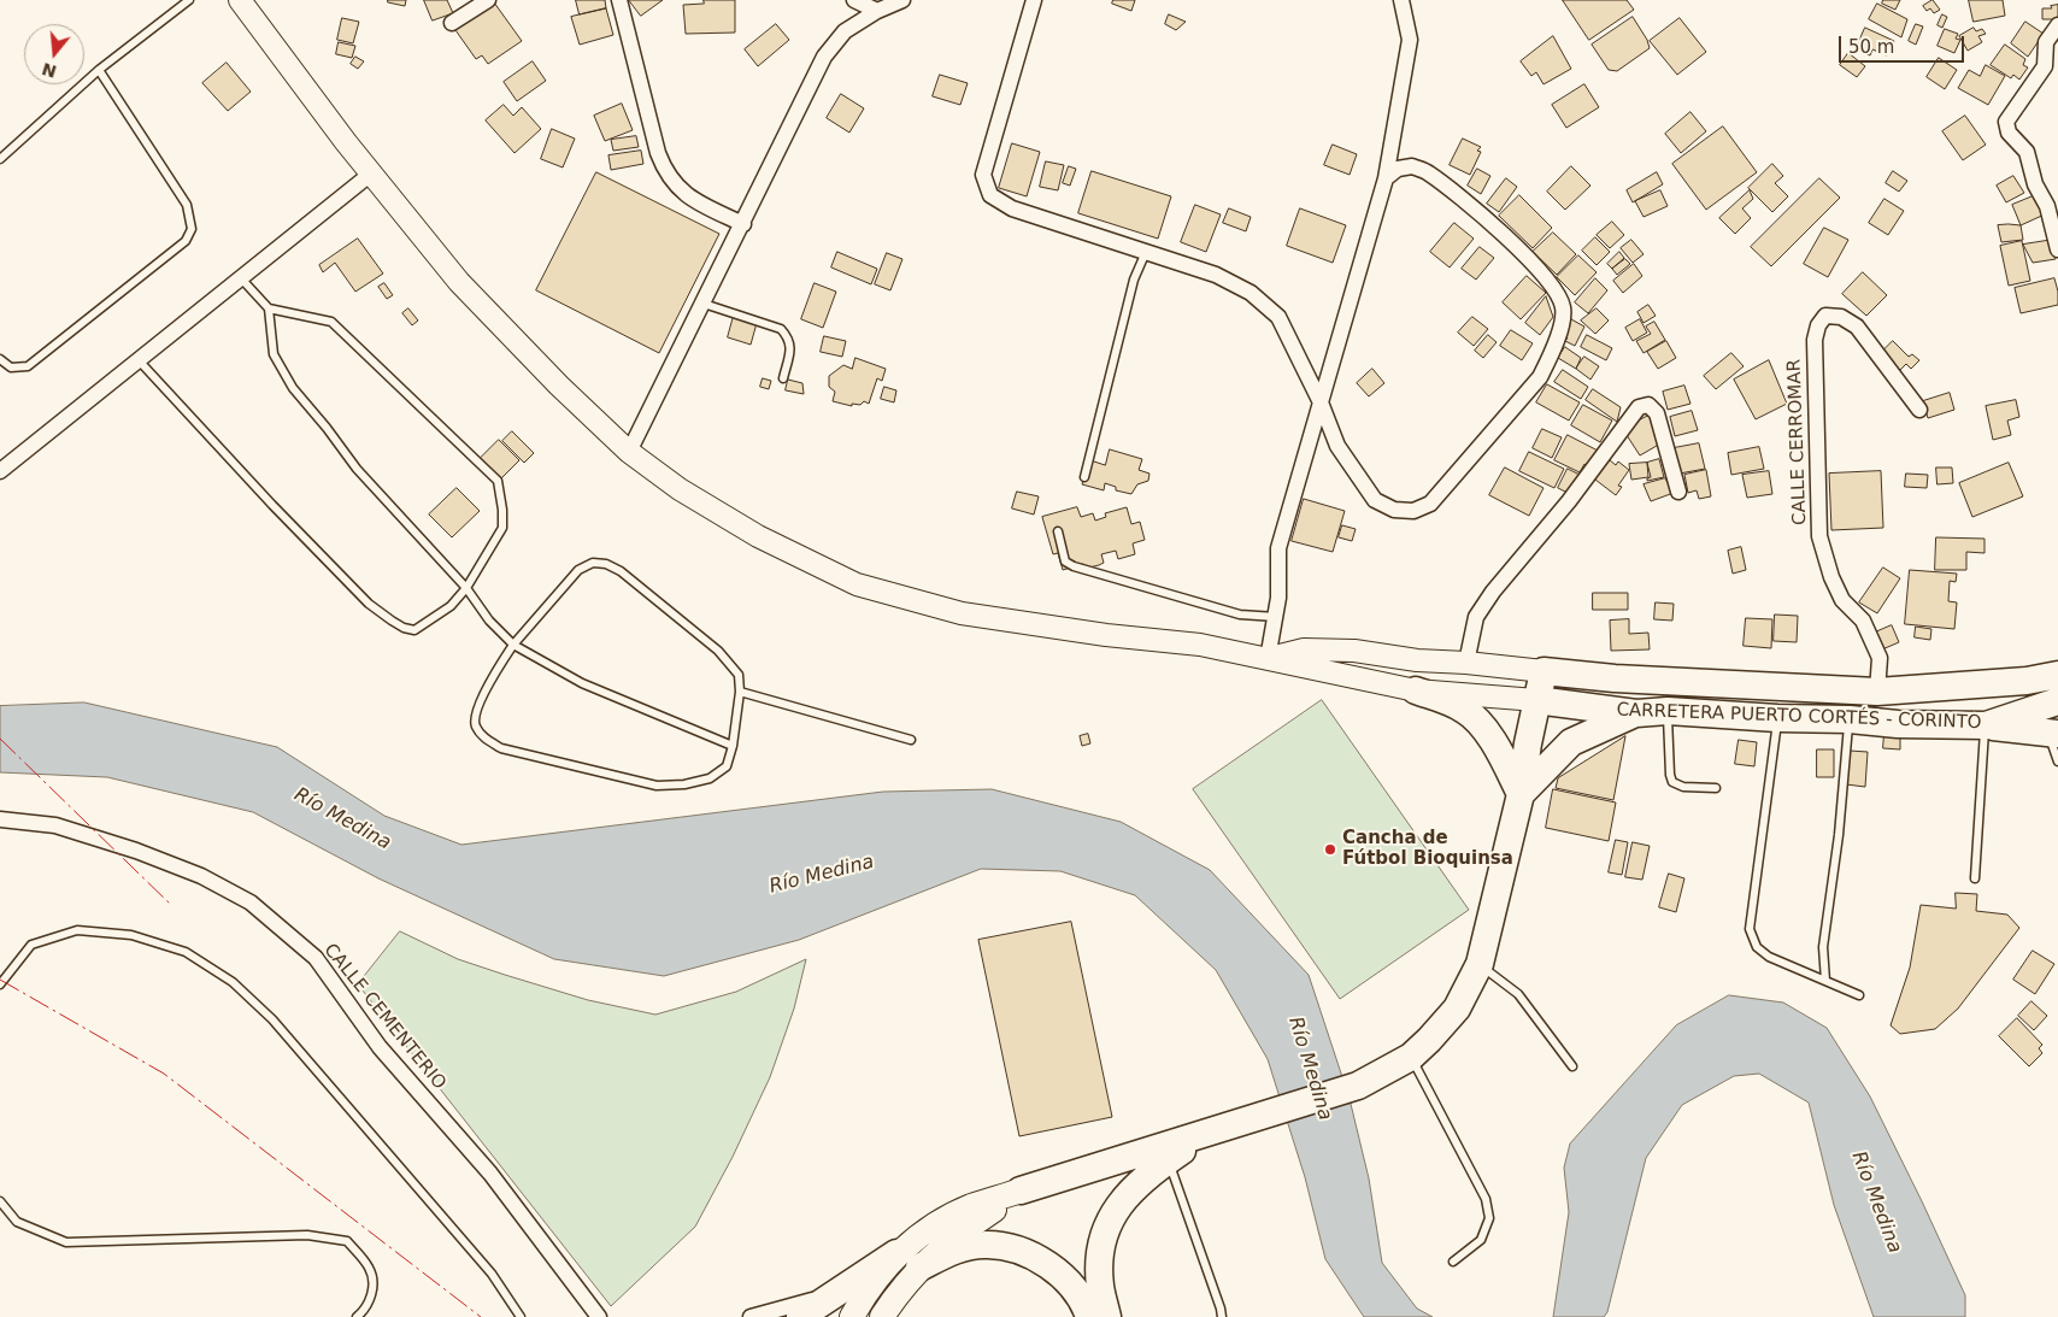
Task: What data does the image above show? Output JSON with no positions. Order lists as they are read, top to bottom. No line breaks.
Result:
{"streets":{"highway":["CARRETERA PUERTO CORTÉS - CORINTO"],"street":["CALLE CERROMAR","CALLE CEMENTERIO"]},"crossings":[["CALLE CERROMAR","CARRETERA PUERTO CORTÉS - CORINTO"]],"water":["Río Medina"],"places":["Cancha de Fútbol Bioquinsa"],"scale_bar":"50 m","north":"bottom"}
